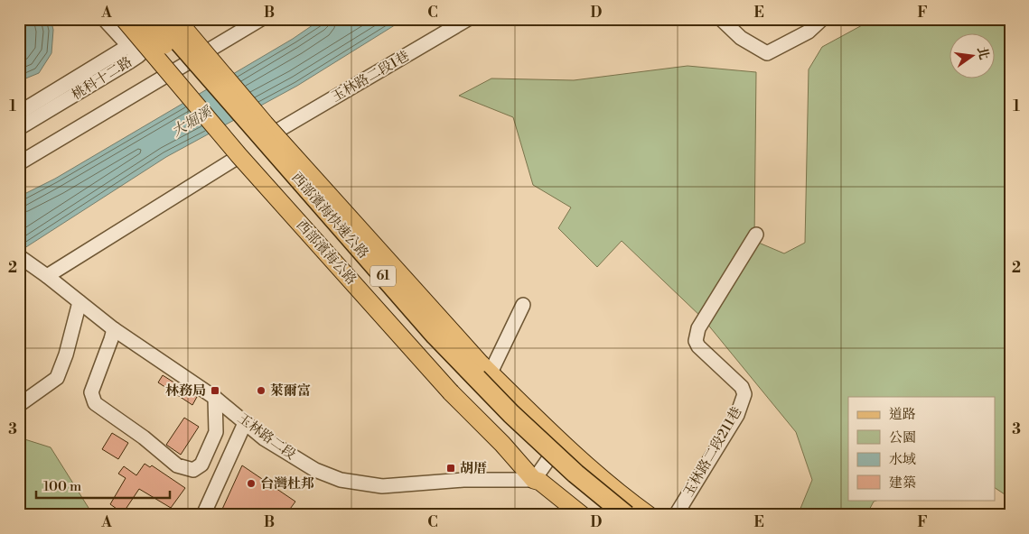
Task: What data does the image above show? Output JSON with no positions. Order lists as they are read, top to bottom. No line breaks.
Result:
{"streets":{"highway":["西部濱海快速公路","61"],"main road":["西部濱海公路"],"street":["玉林路二段1巷","桃科十二路","玉林路二段","玉林路二段211巷"]},"crossings":[["玉林路二段1巷","61"],["桃科十二路","西部濱海快速公路"],["桃科十二路","61"],["西部濱海公路","61"],["西部濱海公路","玉林路二段"],["61","玉林路二段"]],"water":["大堀溪"],"places":{"transit":["林務局","胡厝"],"other":["萊爾富","台灣杜邦"]},"legend":["道路","公園","水域","建築"],"scale_bar":"100 m","north":"right","grid":{"columns":["A","B","C","D","E","F"],"rows":["1","2","3"]}}
